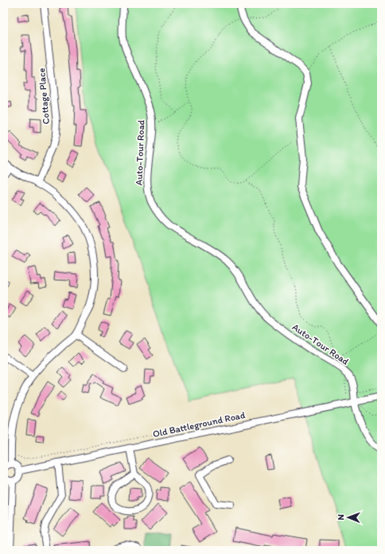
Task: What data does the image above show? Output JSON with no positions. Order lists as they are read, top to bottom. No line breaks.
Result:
{"streets":{"street":["Cottage Place","Auto-Tour Road","Old Battleground Road"]},"crossings":[["Auto-Tour Road","Old Battleground Road"]],"north":"left"}
